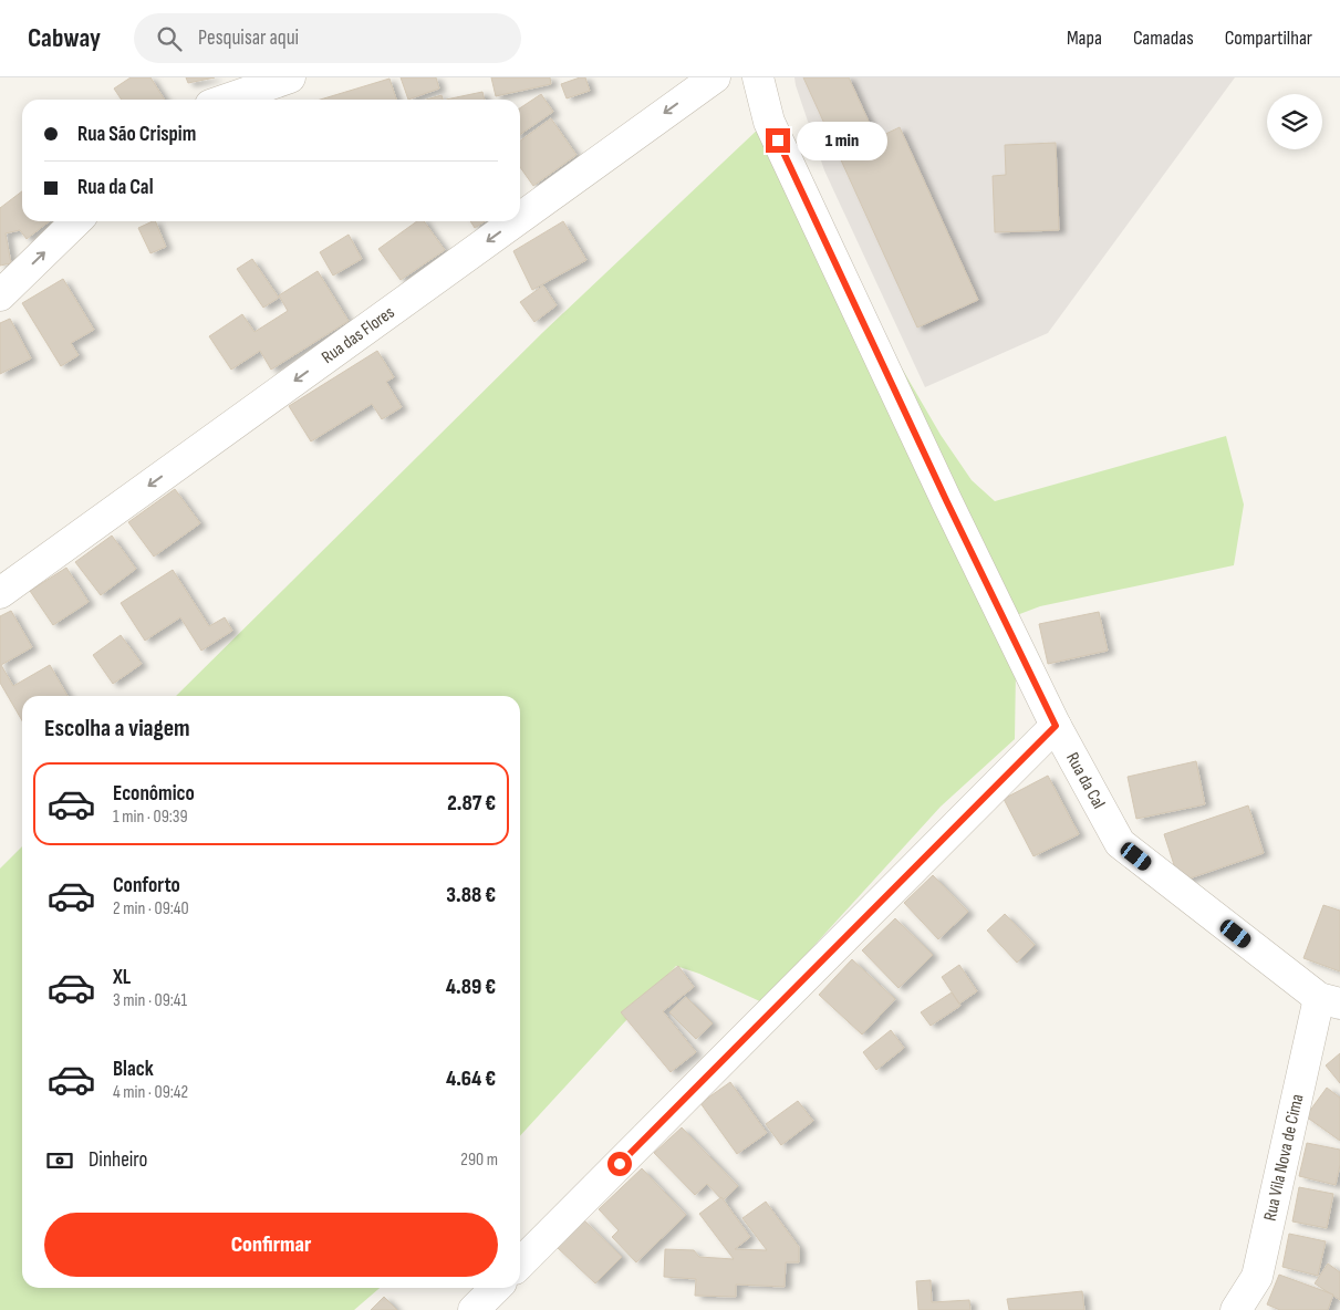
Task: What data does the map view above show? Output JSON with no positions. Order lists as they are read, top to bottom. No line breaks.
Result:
{"streets":{"street":["Rua das Flores","Rua da Cal","Rua Vila Nova de Cima"]},"crossings":[["Rua da Cal","Rua Vila Nova de Cima"]],"one_way":["Rua das Flores"],"page":{"header":"Cabway","search":"Pesquisar aqui","nav":["Mapa","Camadas","Compartilhar"],"banner":["Rua São Crispim","Rua da Cal"],"bubble":"1 min","heading":"Escolha a viagem","list":[{"name":"Econômico","note":"1 min · 09:39","value":"2.87 €"},{"name":"Conforto","note":"2 min · 09:40","value":"3.88 €"},{"name":"XL","note":"3 min · 09:41","value":"4.89 €"},{"name":"Black","note":"4 min · 09:42","value":"4.64 €"}],"pay":["Dinheiro","290 m"],"buttons":"Confirmar"}}
